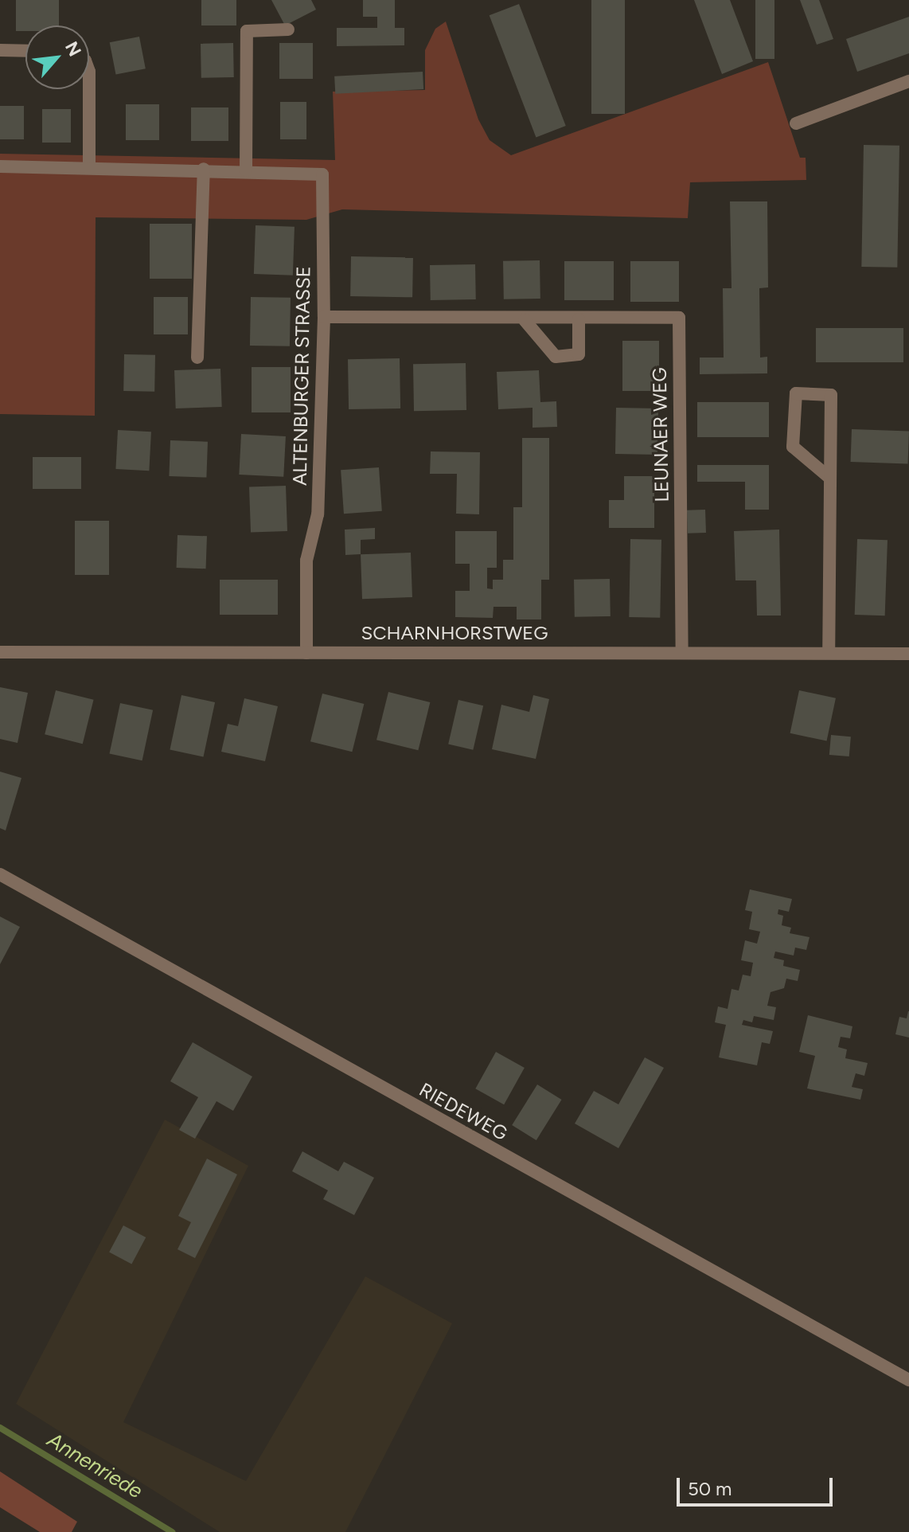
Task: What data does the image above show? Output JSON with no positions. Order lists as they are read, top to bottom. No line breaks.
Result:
{"streets":{"street":["ALTENBURGER STRASSE","LEUNAER WEG","SCHARNHORSTWEG","RIEDEWEG"]},"crossings":[["ALTENBURGER STRASSE","LEUNAER WEG"],["ALTENBURGER STRASSE","SCHARNHORSTWEG"],["LEUNAER WEG","SCHARNHORSTWEG"]],"water":["Annenriede"],"scale_bar":"50 m","north":"top right"}
